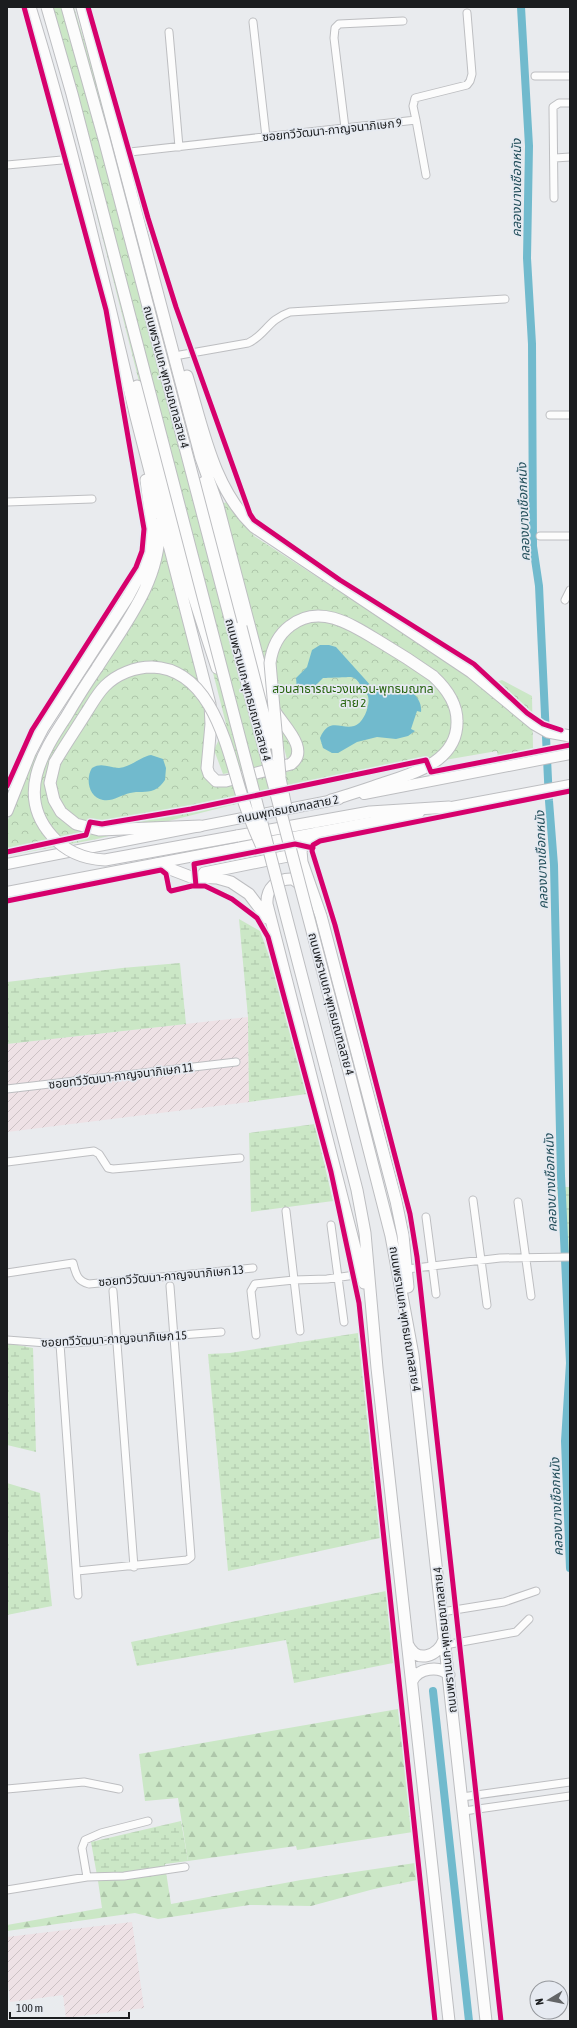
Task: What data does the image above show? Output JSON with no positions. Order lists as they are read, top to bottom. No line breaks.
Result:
{"streets":{"main road":["ถนนพรานนก-พุทธมณฑลสาย 4","ถนนพุทธมณฑลสาย 2"],"street":["ซอยทวีวัฒนา-กาญจนาภิเษก 9","ซอยทวีวัฒนา-กาญจนาภิเษก 11","ซอยทวีวัฒนา-กาญจนาภิเษก 13","ซอยทวีวัฒนา-กาญจนาภิเษก 15"]},"water":["คลองบางเชือกหนัง"],"parks":["สวนสาธารณะวงแหวน-พุทธมณฑล สาย 2"],"scale_bar":"100 m","north":"left"}
